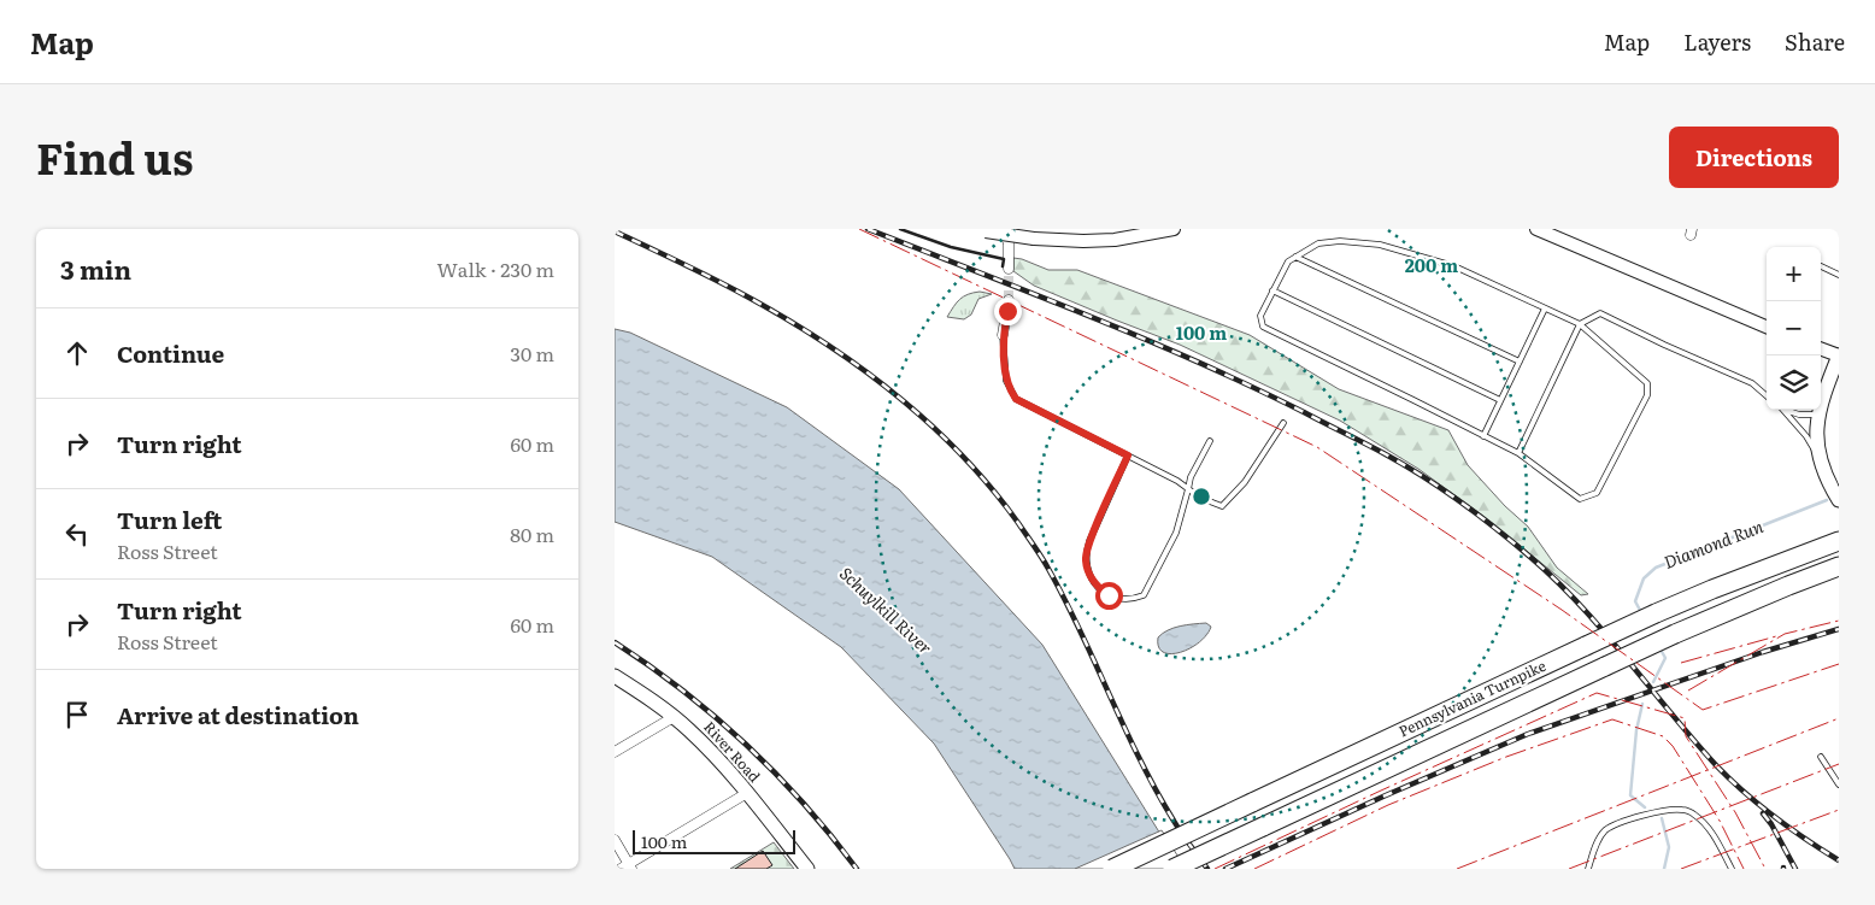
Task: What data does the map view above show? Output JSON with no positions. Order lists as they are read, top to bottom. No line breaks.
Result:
{"streets":{"highway":["Pennsylvania Turnpike"],"main road":["River Road"]},"water":["Diamond Run","Schuylkill River"],"scale_bar":"100 m","page":{"header":"Map","nav":["Map","Layers","Share"],"title":"Find us","buttons":"Directions","heading":["3 min","Walk · 230 m"],"map_buttons":["+","−"],"list":[["Continue","30 m"],["Turn right","60 m"],["Turn left","Ross Street","80 m"],["Turn right","Ross Street","60 m"],"Arrive at destination"],"scale":"100 m"},"rings":["200 m","100 m"]}
